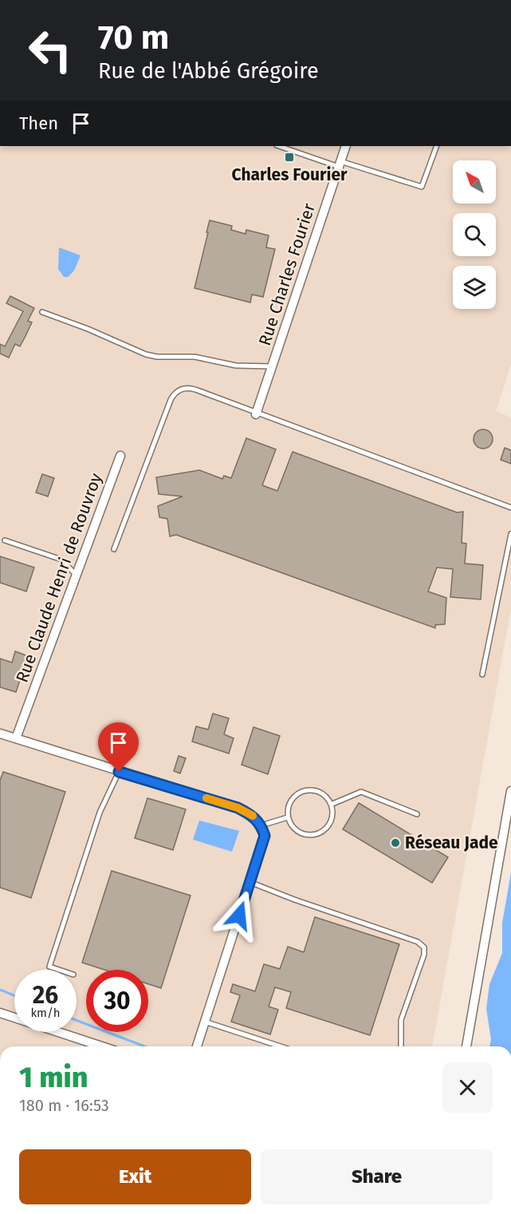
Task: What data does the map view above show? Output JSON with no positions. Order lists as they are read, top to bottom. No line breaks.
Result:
{"streets":{"street":["Rue Charles Fourier","Rue Claude Henri de Rouvroy"]},"places":{"transit":["Charles Fourier"],"other":["Réseau Jade"]},"north":"top left","page":{"turn":["70 m","Rue de l'Abbé Grégoire"],"then":"Then","speed":"26 km/h","limit":"30","heading":["1 min","180 m · 16:53"],"buttons":["Exit","Share"]}}
